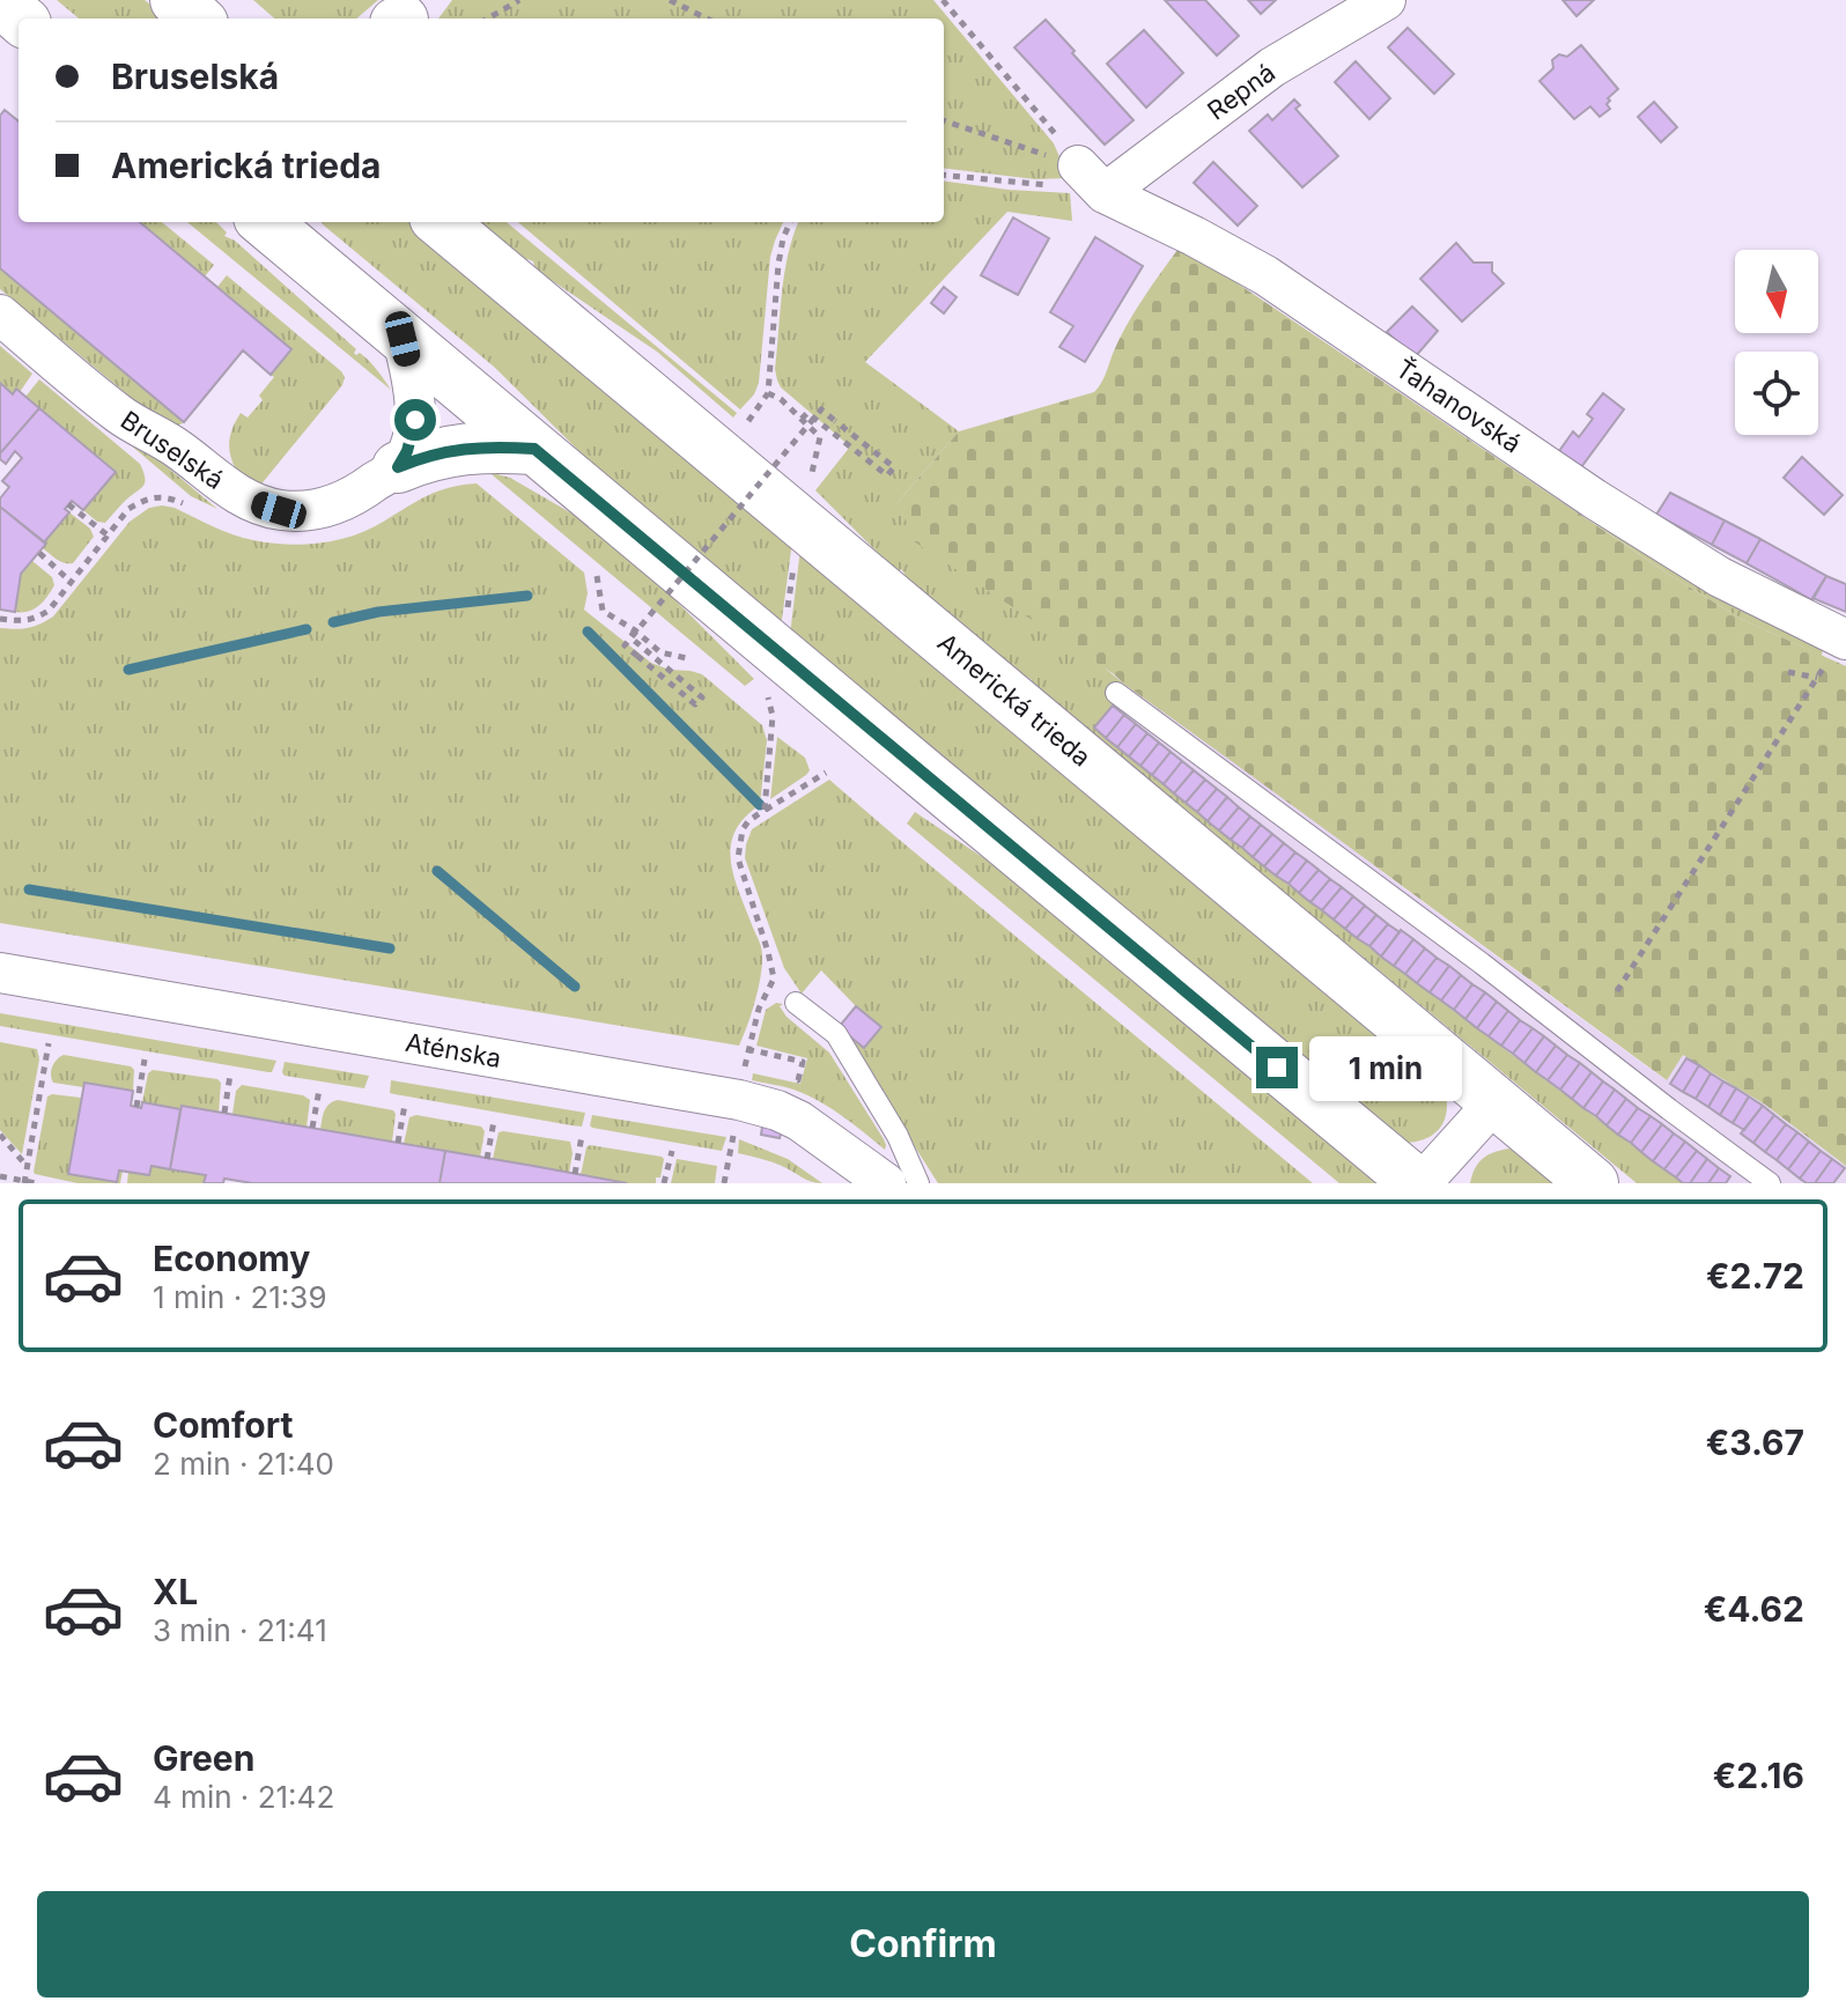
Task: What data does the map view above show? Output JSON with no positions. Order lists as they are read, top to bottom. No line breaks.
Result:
{"streets":{"street":["Repná","Ťahanovská","Bruselská","Americká trieda","Aténska"]},"crossings":[["Repná","Ťahanovská"]],"north":"bottom","page":{"banner":["Bruselská","Americká trieda"],"bubble":"1 min","list":[{"name":"Economy","note":"1 min · 21:39","value":"€2.72"},{"name":"Comfort","note":"2 min · 21:40","value":"€3.67"},{"name":"XL","note":"3 min · 21:41","value":"€4.62"},{"name":"Green","note":"4 min · 21:42","value":"€2.16"}],"buttons":"Confirm"}}
